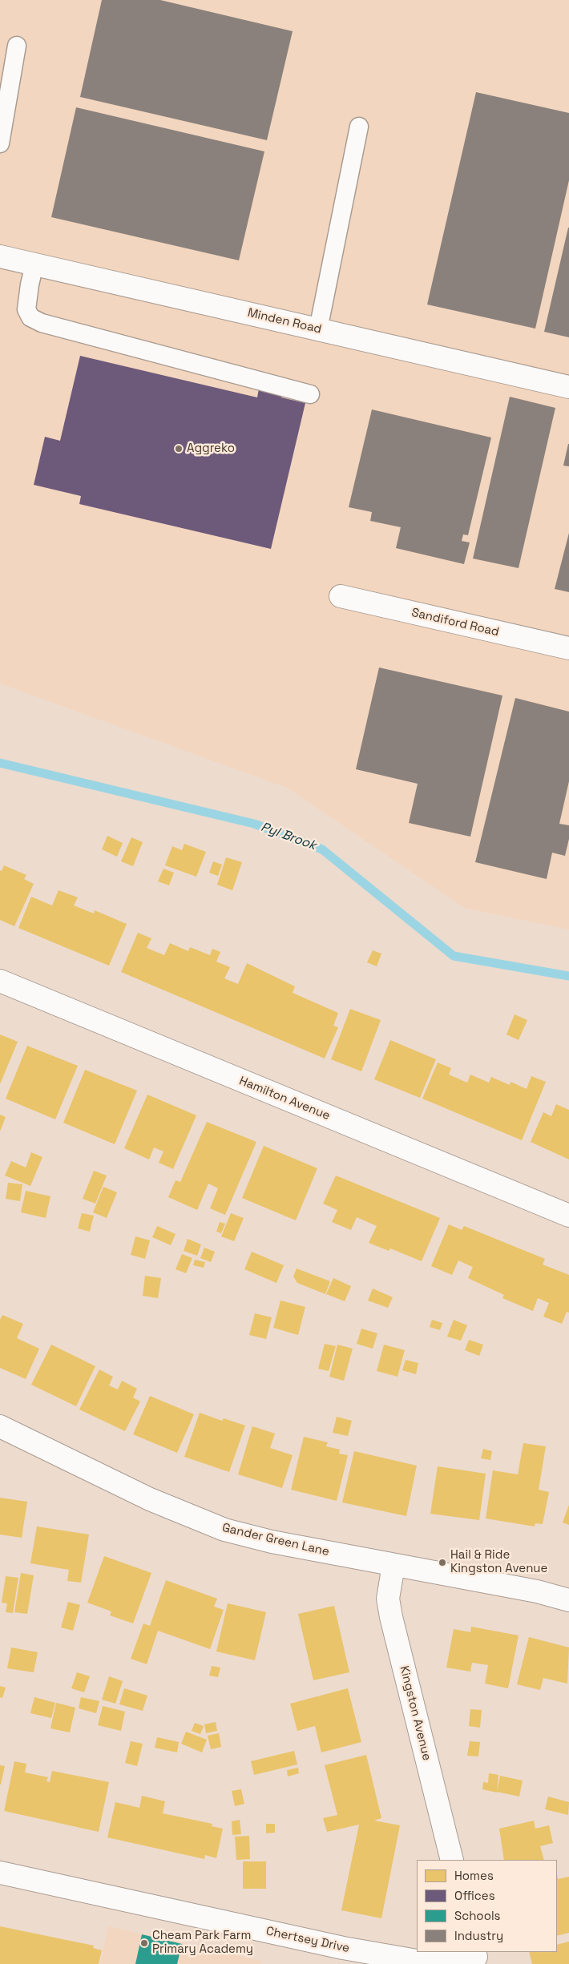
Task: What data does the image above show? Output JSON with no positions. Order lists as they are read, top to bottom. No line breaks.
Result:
{"streets":{"street":["Minden Road","Sandiford Road","Hamilton Avenue","Gander Green Lane","Kingston Avenue","Chertsey Drive"]},"crossings":[["Gander Green Lane","Kingston Avenue"]],"water":["Pyl Brook"],"places":["Aggreko","Hail & Ride Kingston Avenue","Cheam Park Farm Primary Academy"],"legend":["Homes","Offices","Schools","Industry"]}
